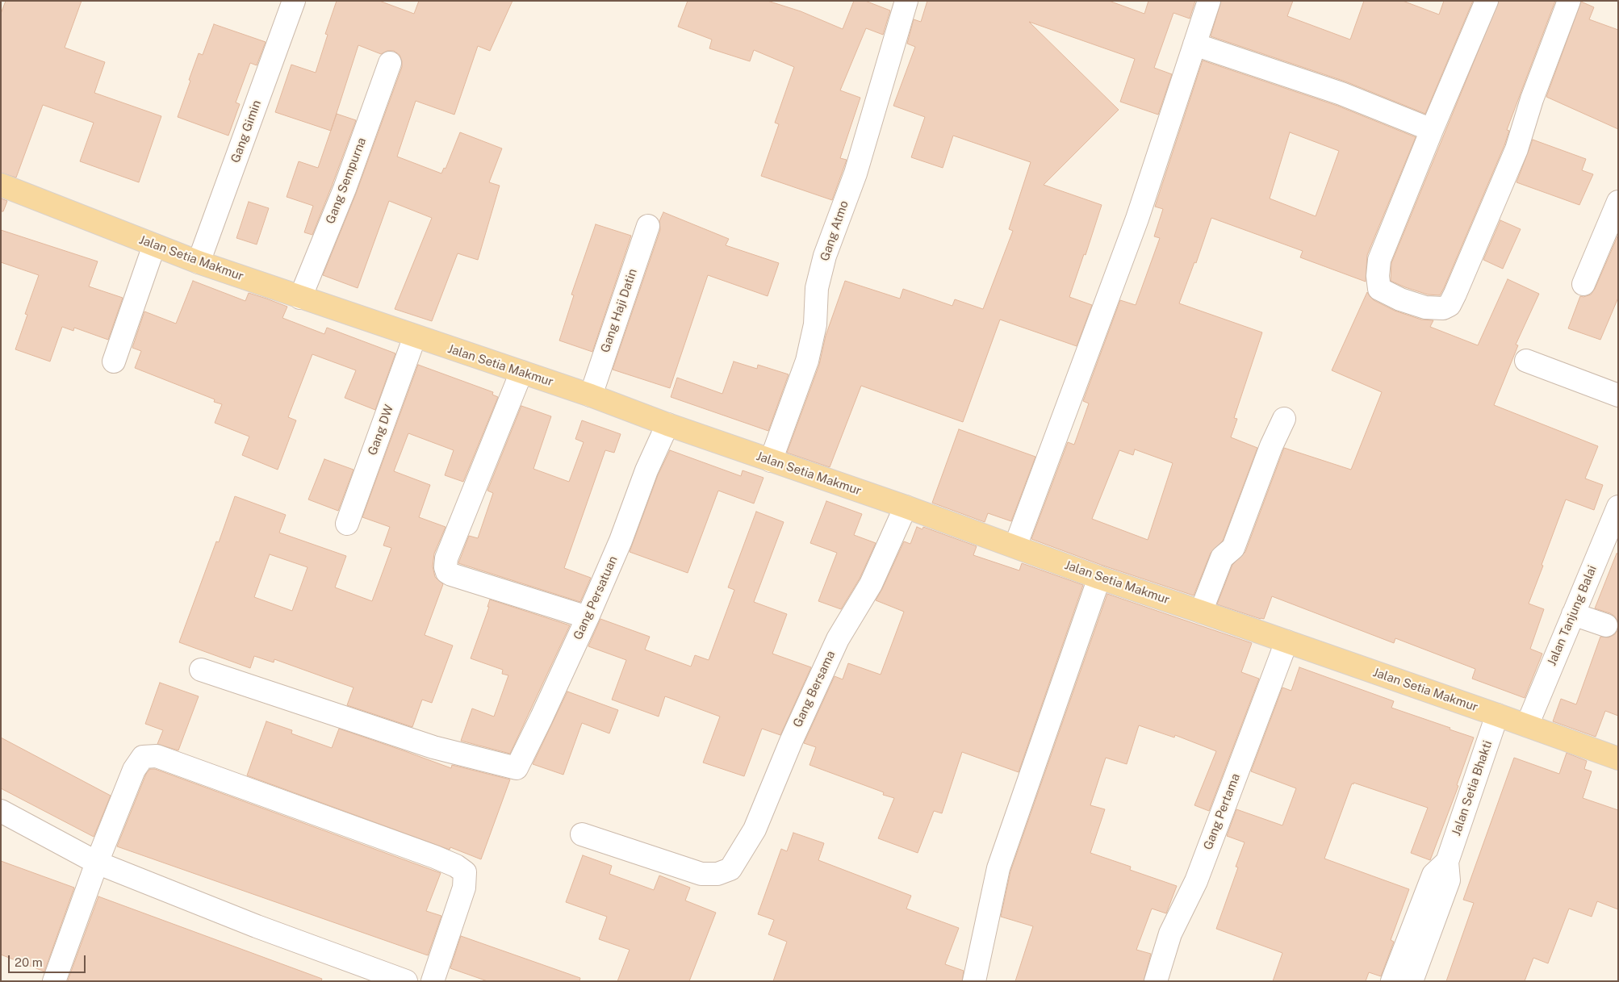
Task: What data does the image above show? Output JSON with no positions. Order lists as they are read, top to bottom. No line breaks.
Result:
{"streets":{"main road":["Jalan Setia Makmur"],"street":["Gang Gimin","Gang Sempurna","Gang Atmo","Gang Haji Datin","Gang DW","Gang Persatuan","Jalan Tanjung Balai","Gang Bersama","Jalan Setia Bhakti","Gang Pertama"]},"crossings":[["Gang Gimin","Jalan Setia Makmur"],["Gang Sempurna","Jalan Setia Makmur"],["Gang Atmo","Jalan Setia Makmur"],["Jalan Setia Makmur","Gang Haji Datin"],["Jalan Setia Makmur","Gang DW"],["Jalan Setia Makmur","Gang Persatuan"],["Jalan Setia Makmur","Jalan Tanjung Balai"],["Jalan Setia Makmur","Gang Bersama"],["Jalan Setia Makmur","Jalan Setia Bhakti"],["Jalan Setia Makmur","Gang Pertama"]],"scale_bar":"20 m"}
